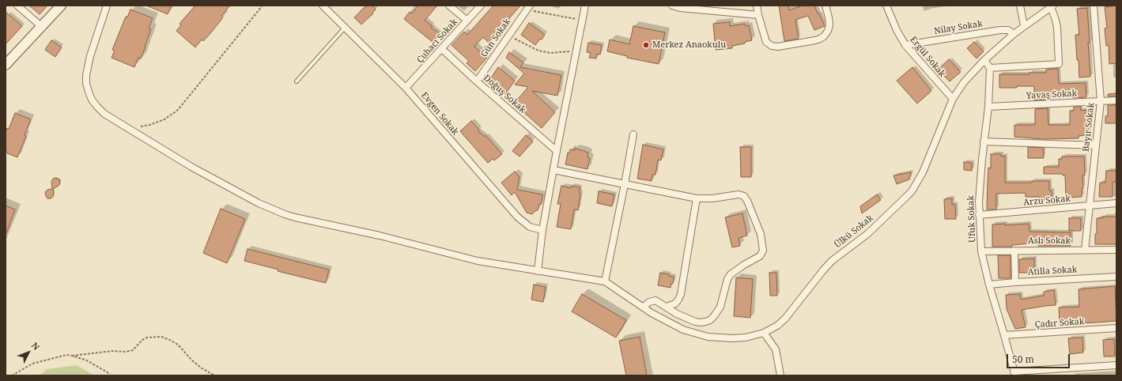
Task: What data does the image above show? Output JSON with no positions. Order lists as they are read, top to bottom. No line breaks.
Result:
{"streets":{"street":["Nilay Sokak","Gün Sokak","Çuhacı Sokak","Ergül Sokak","Doğuş Sokak","Yavaş Sokak","Evgen Sokak","Bayır Sokak","Arzu Sokak","Ufuk Sokak","Ülkü Sokak","Aslı Sokak","Atilla Sokak","Çadır Sokak"]},"crossings":[["Nilay Sokak","Ergül Sokak"],["Nilay Sokak","Ülkü Sokak"],["Gün Sokak","Doğuş Sokak"],["Çuhacı Sokak","Doğuş Sokak"],["Çuhacı Sokak","Evgen Sokak"],["Ergül Sokak","Ülkü Sokak"],["Yavaş Sokak","Bayır Sokak"],["Yavaş Sokak","Ufuk Sokak"],["Bayır Sokak","Arzu Sokak"],["Bayır Sokak","Aslı Sokak"],["Arzu Sokak","Ufuk Sokak"],["Ufuk Sokak","Aslı Sokak"],["Ufuk Sokak","Atilla Sokak"],["Ufuk Sokak","Çadır Sokak"]],"places":["Merkez Anaokulu"],"scale_bar":"50 m","north":"top right"}
